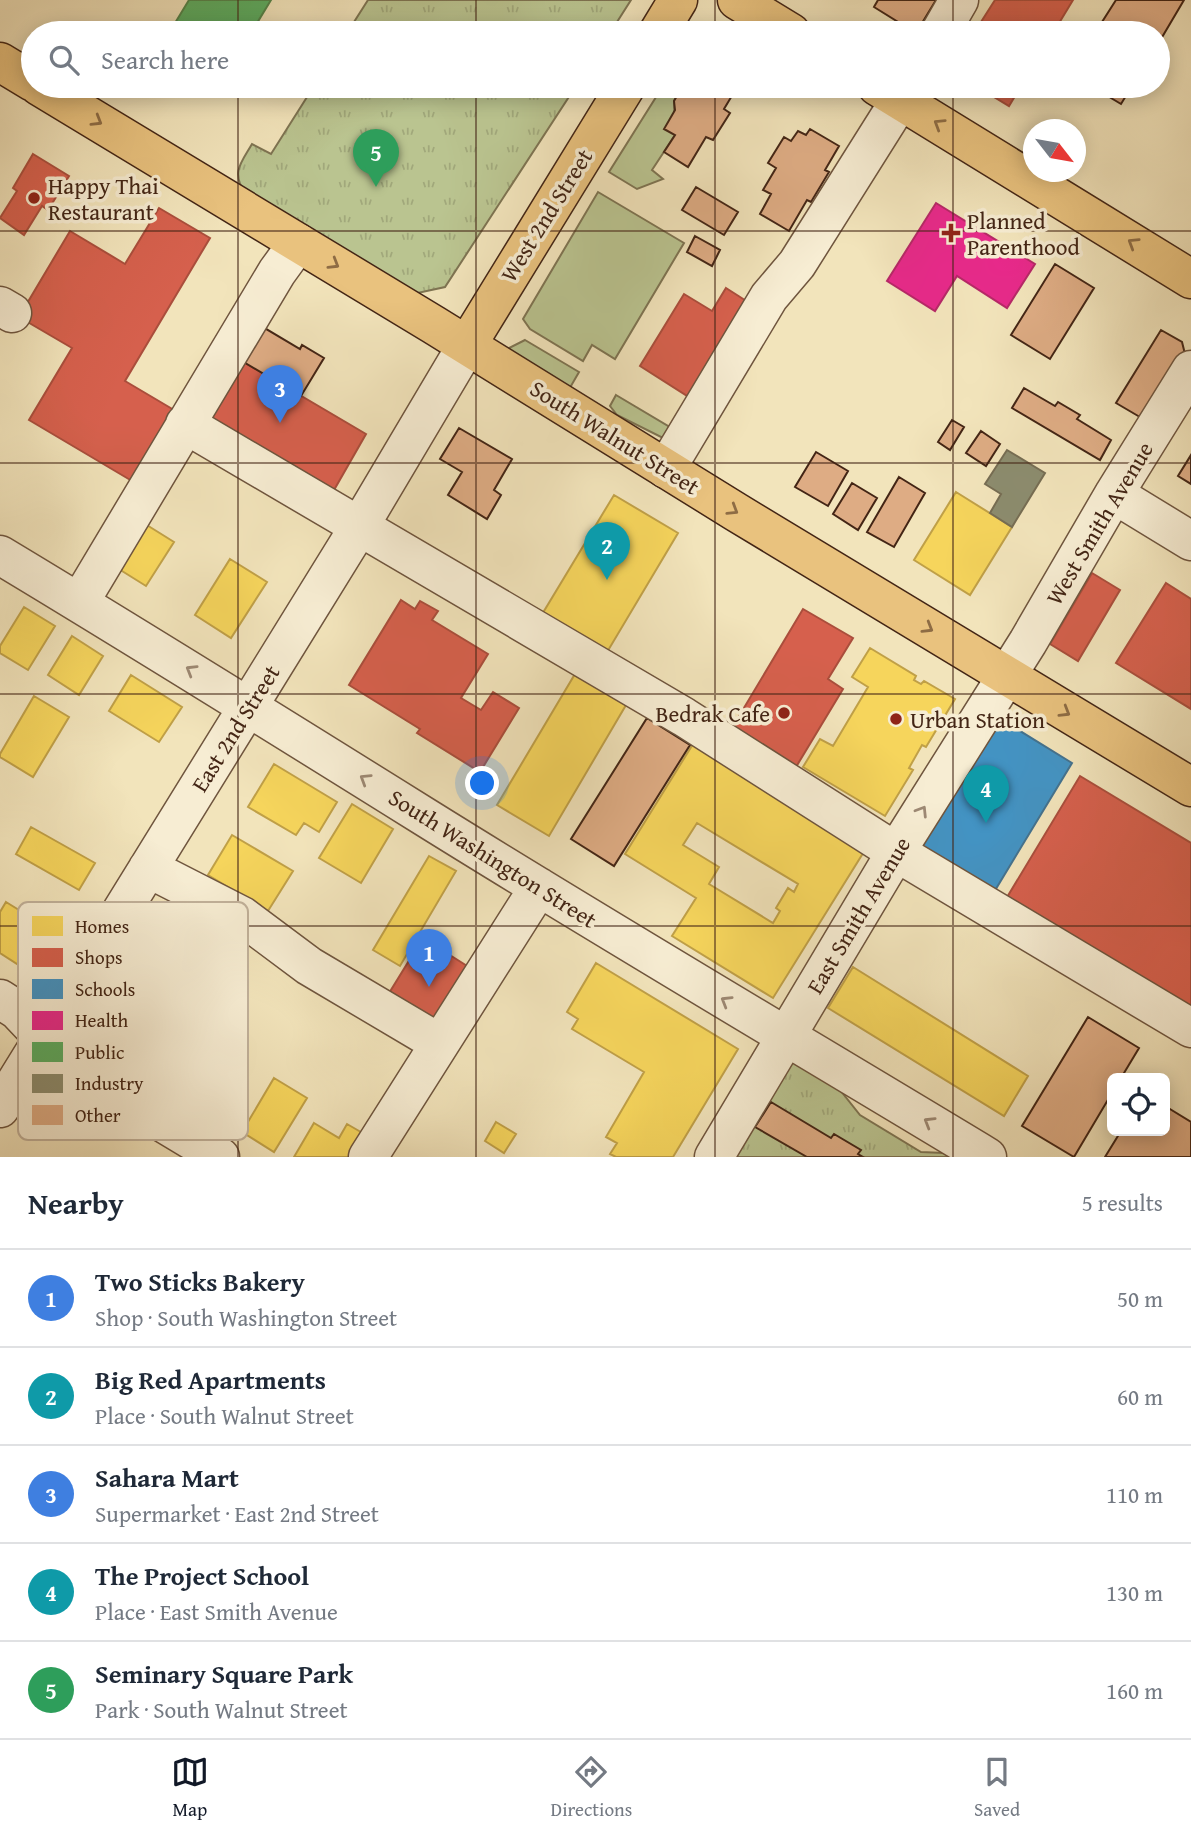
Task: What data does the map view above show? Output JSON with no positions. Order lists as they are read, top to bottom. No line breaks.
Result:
{"streets":{"main road":["West 2nd Street","South Walnut Street"],"street":["West Smith Avenue","East 2nd Street","South Washington Street","East Smith Avenue"]},"crossings":[["West 2nd Street","South Walnut Street"],["West 2nd Street","East 2nd Street"],["South Walnut Street","West Smith Avenue"],["South Walnut Street","East 2nd Street"],["South Walnut Street","East Smith Avenue"],["West Smith Avenue","East Smith Avenue"],["East 2nd Street","South Washington Street"],["South Washington Street","East Smith Avenue"]],"one_way":["South Walnut Street","East Smith Avenue"],"places":{"other":["Happy Thai Restaurant","Bedrak Cafe","Urban Station"],"health":["Planned Parenthood"]},"legend":["Homes","Shops","Schools","Health","Public","Industry","Other"],"north":"bottom right","page":{"search":"Search here","pins":["5","3","2","4","1"],"heading":["Nearby","5 results"],"list":[{"mark":"1","name":"Two Sticks Bakery","note":"Shop · South Washington Street","value":"50 m"},{"mark":"2","name":"Big Red Apartments","note":"Place · South Walnut Street","value":"60 m"},{"mark":"3","name":"Sahara Mart","note":"Supermarket · East 2nd Street","value":"110 m"},{"mark":"4","name":"The Project School","note":"Place · East Smith Avenue","value":"130 m"},{"mark":"5","name":"Seminary Square Park","note":"Park · South Walnut Street","value":"160 m"}],"nav":["Map","Directions","Saved"]}}
